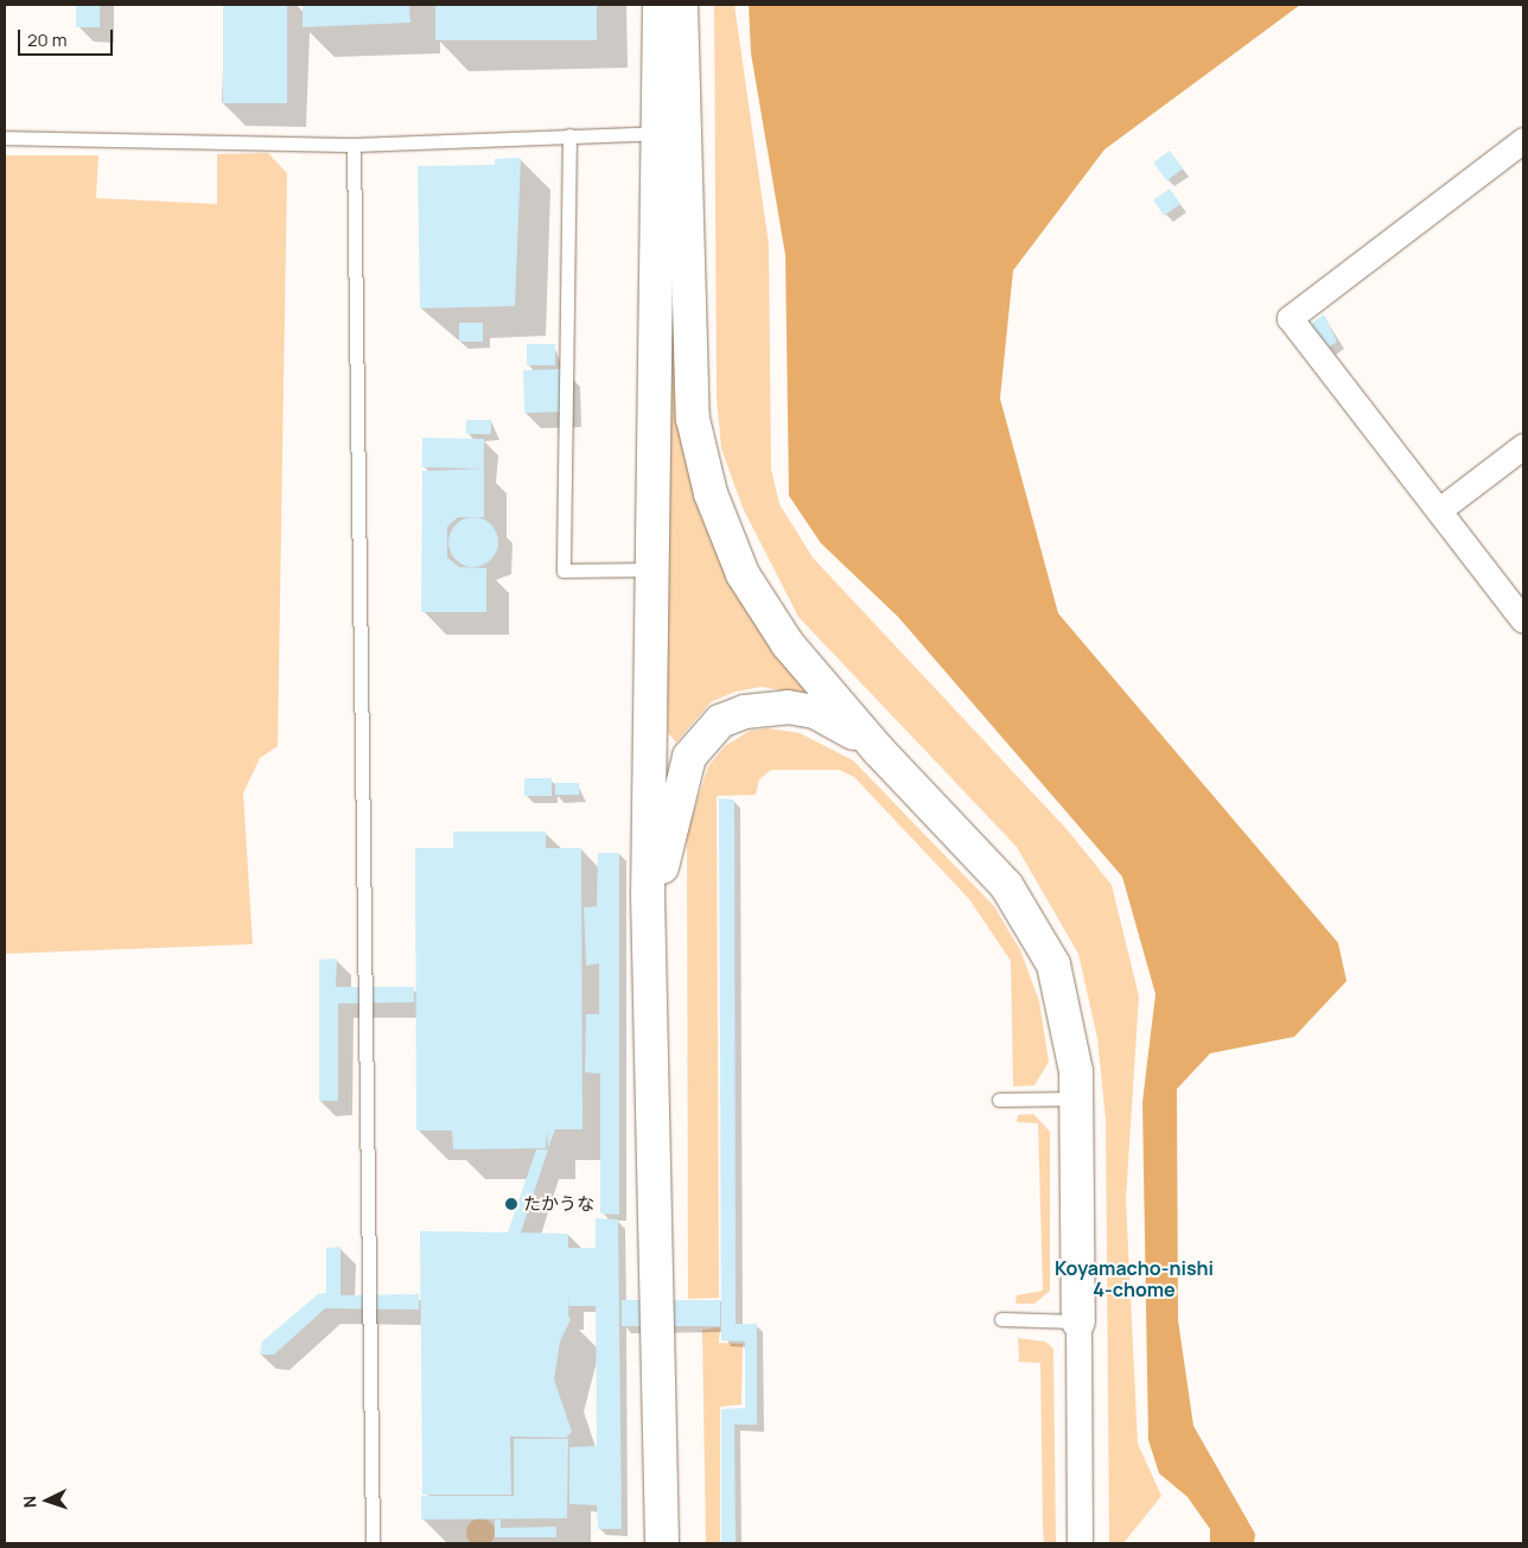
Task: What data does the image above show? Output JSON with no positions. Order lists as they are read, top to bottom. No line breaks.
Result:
{"districts":["Koyamacho-nishi 4-chome"],"places":["たかうな"],"scale_bar":"20 m","north":"left"}
